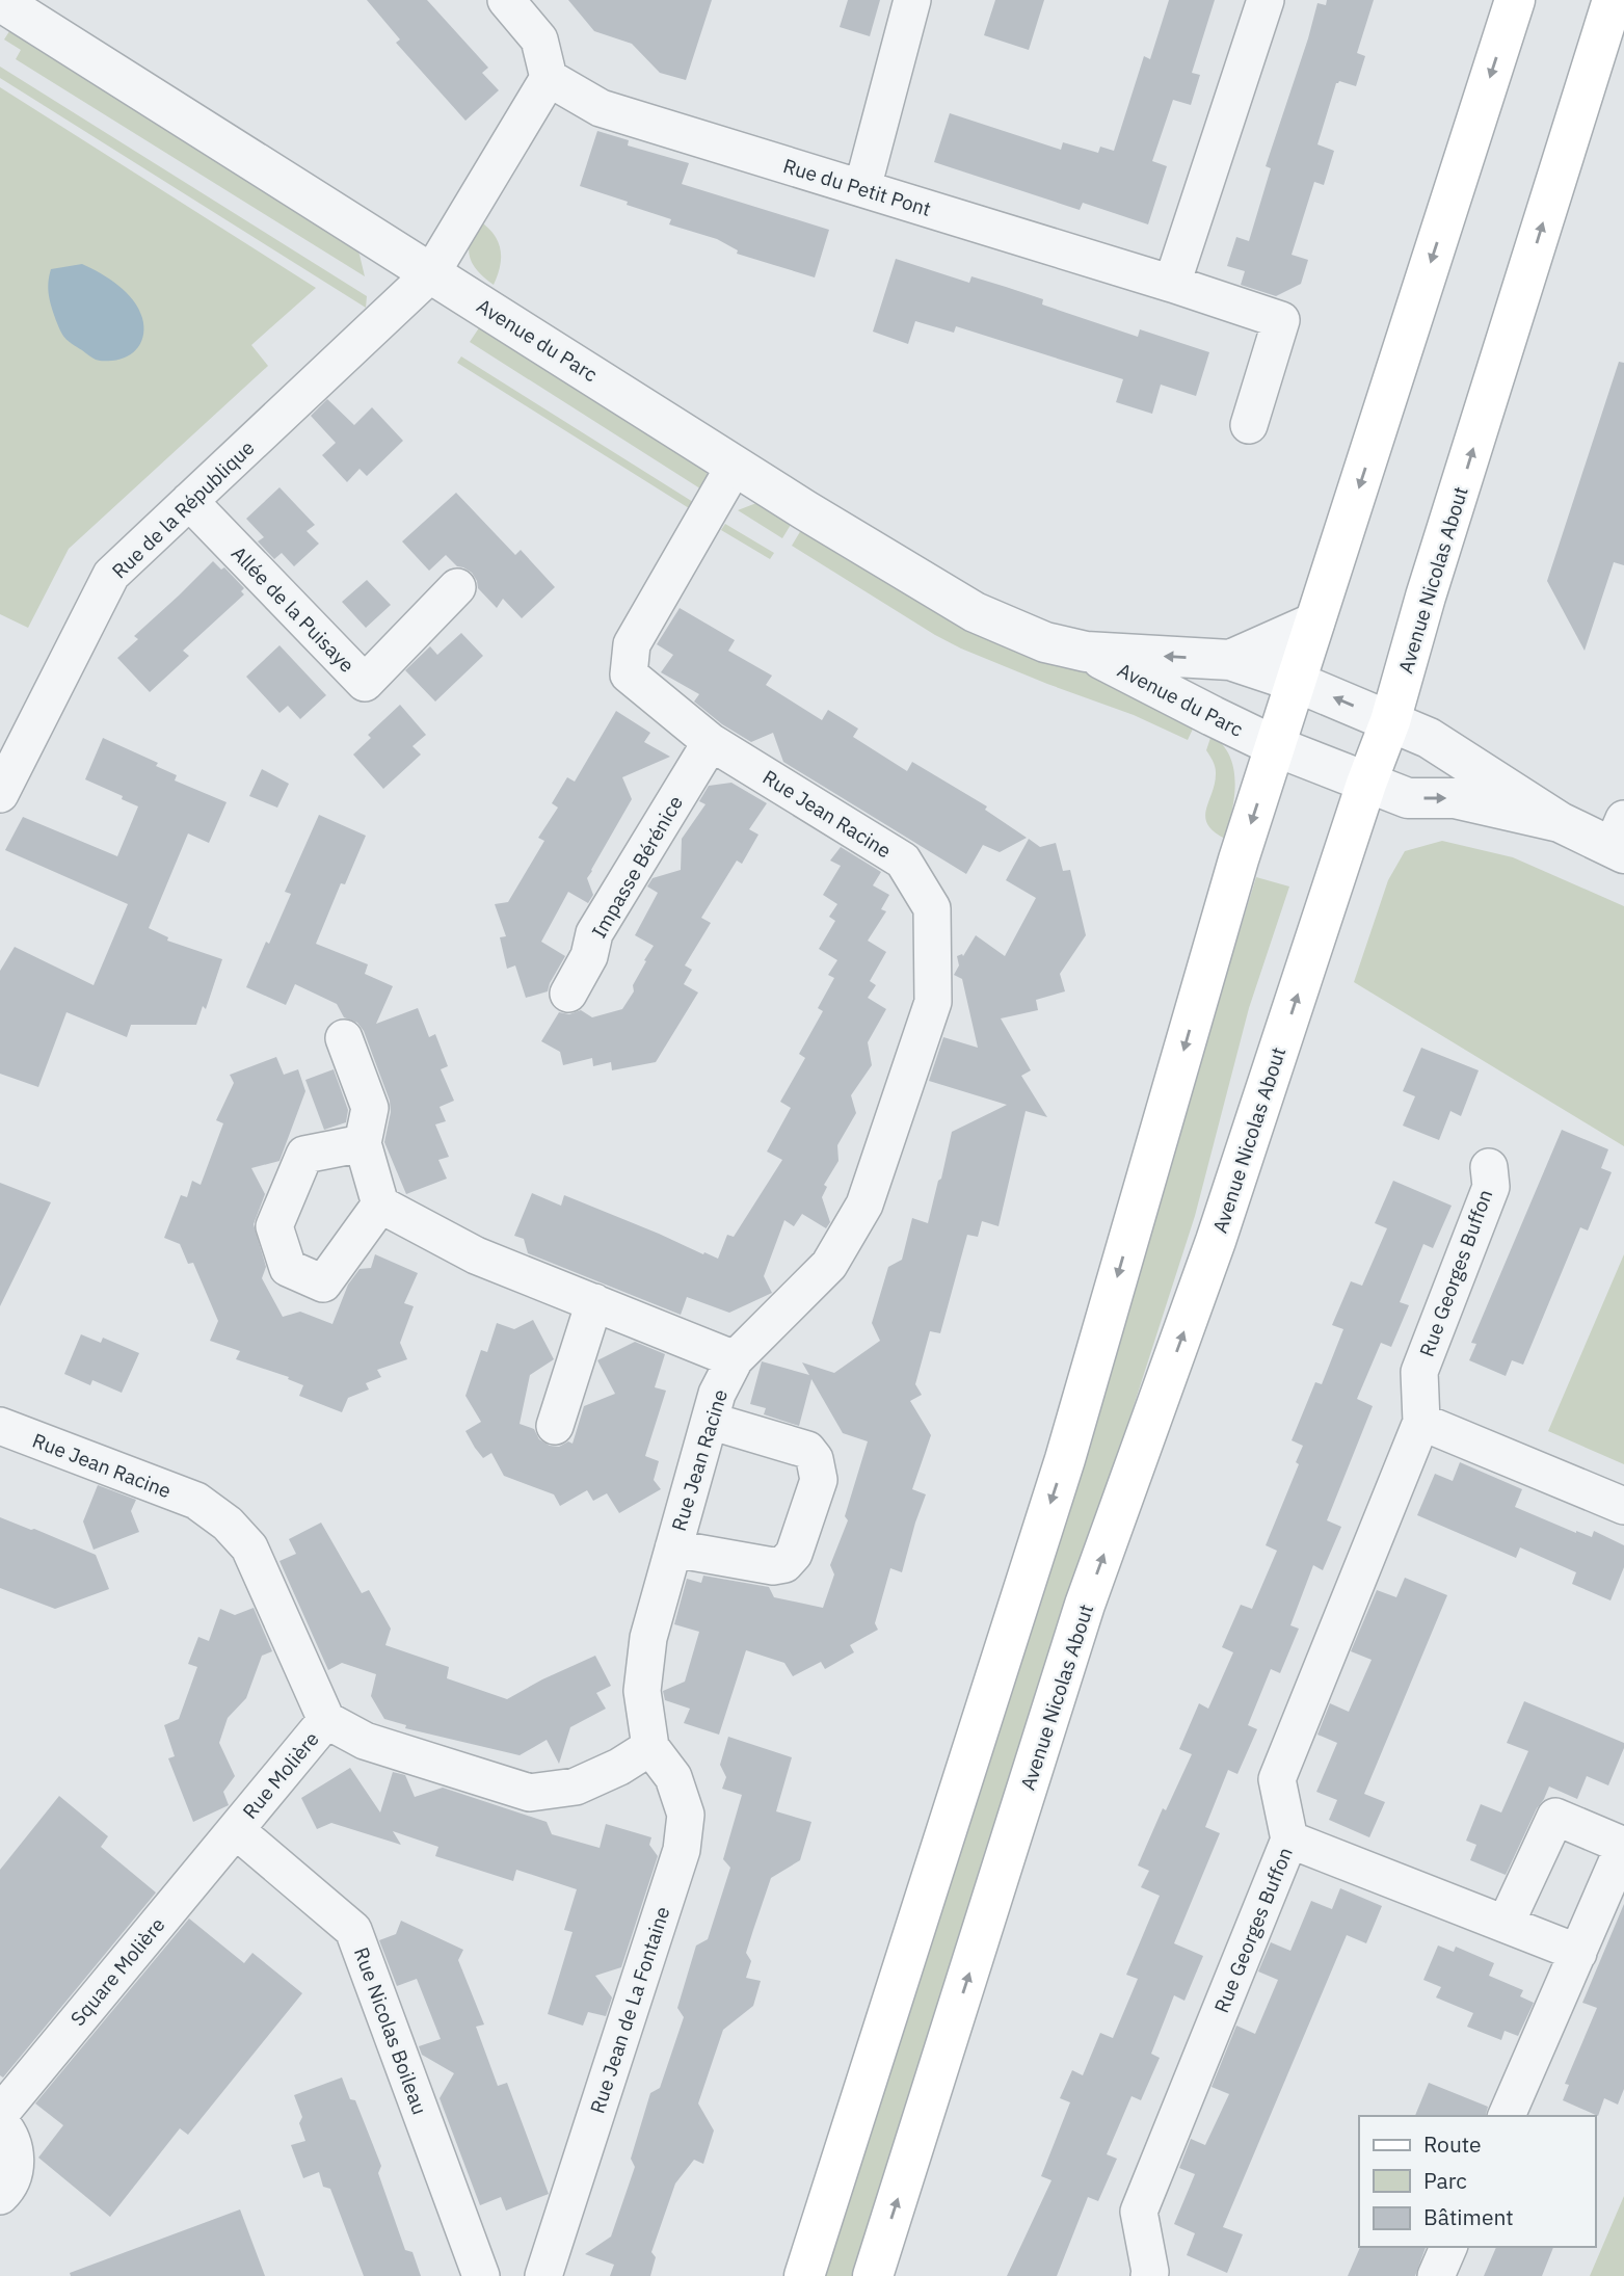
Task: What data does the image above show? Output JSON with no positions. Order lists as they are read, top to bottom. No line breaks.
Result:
{"streets":{"main road":["Avenue Nicolas About"],"street":["Rue du Petit Pont","Avenue du Parc","Rue de la République","Allée de la Puisaye","Rue Jean Racine","Impasse Bérénice","Rue Georges Buffon","Rue Molière","Square Molière","Rue Jean de La Fontaine","Rue Nicolas Boileau"]},"crossings":[["Avenue du Parc","Rue de la République"],["Avenue du Parc","Avenue Nicolas About"],["Avenue du Parc","Rue Jean Racine"],["Rue de la République","Allée de la Puisaye"],["Rue Jean Racine","Impasse Bérénice"],["Rue Jean Racine","Rue Molière"],["Rue Jean Racine","Rue Jean de La Fontaine"],["Rue Molière","Square Molière"],["Rue Molière","Rue Nicolas Boileau"],["Square Molière","Rue Nicolas Boileau"]],"legend":["Route","Parc","Bâtiment"]}
